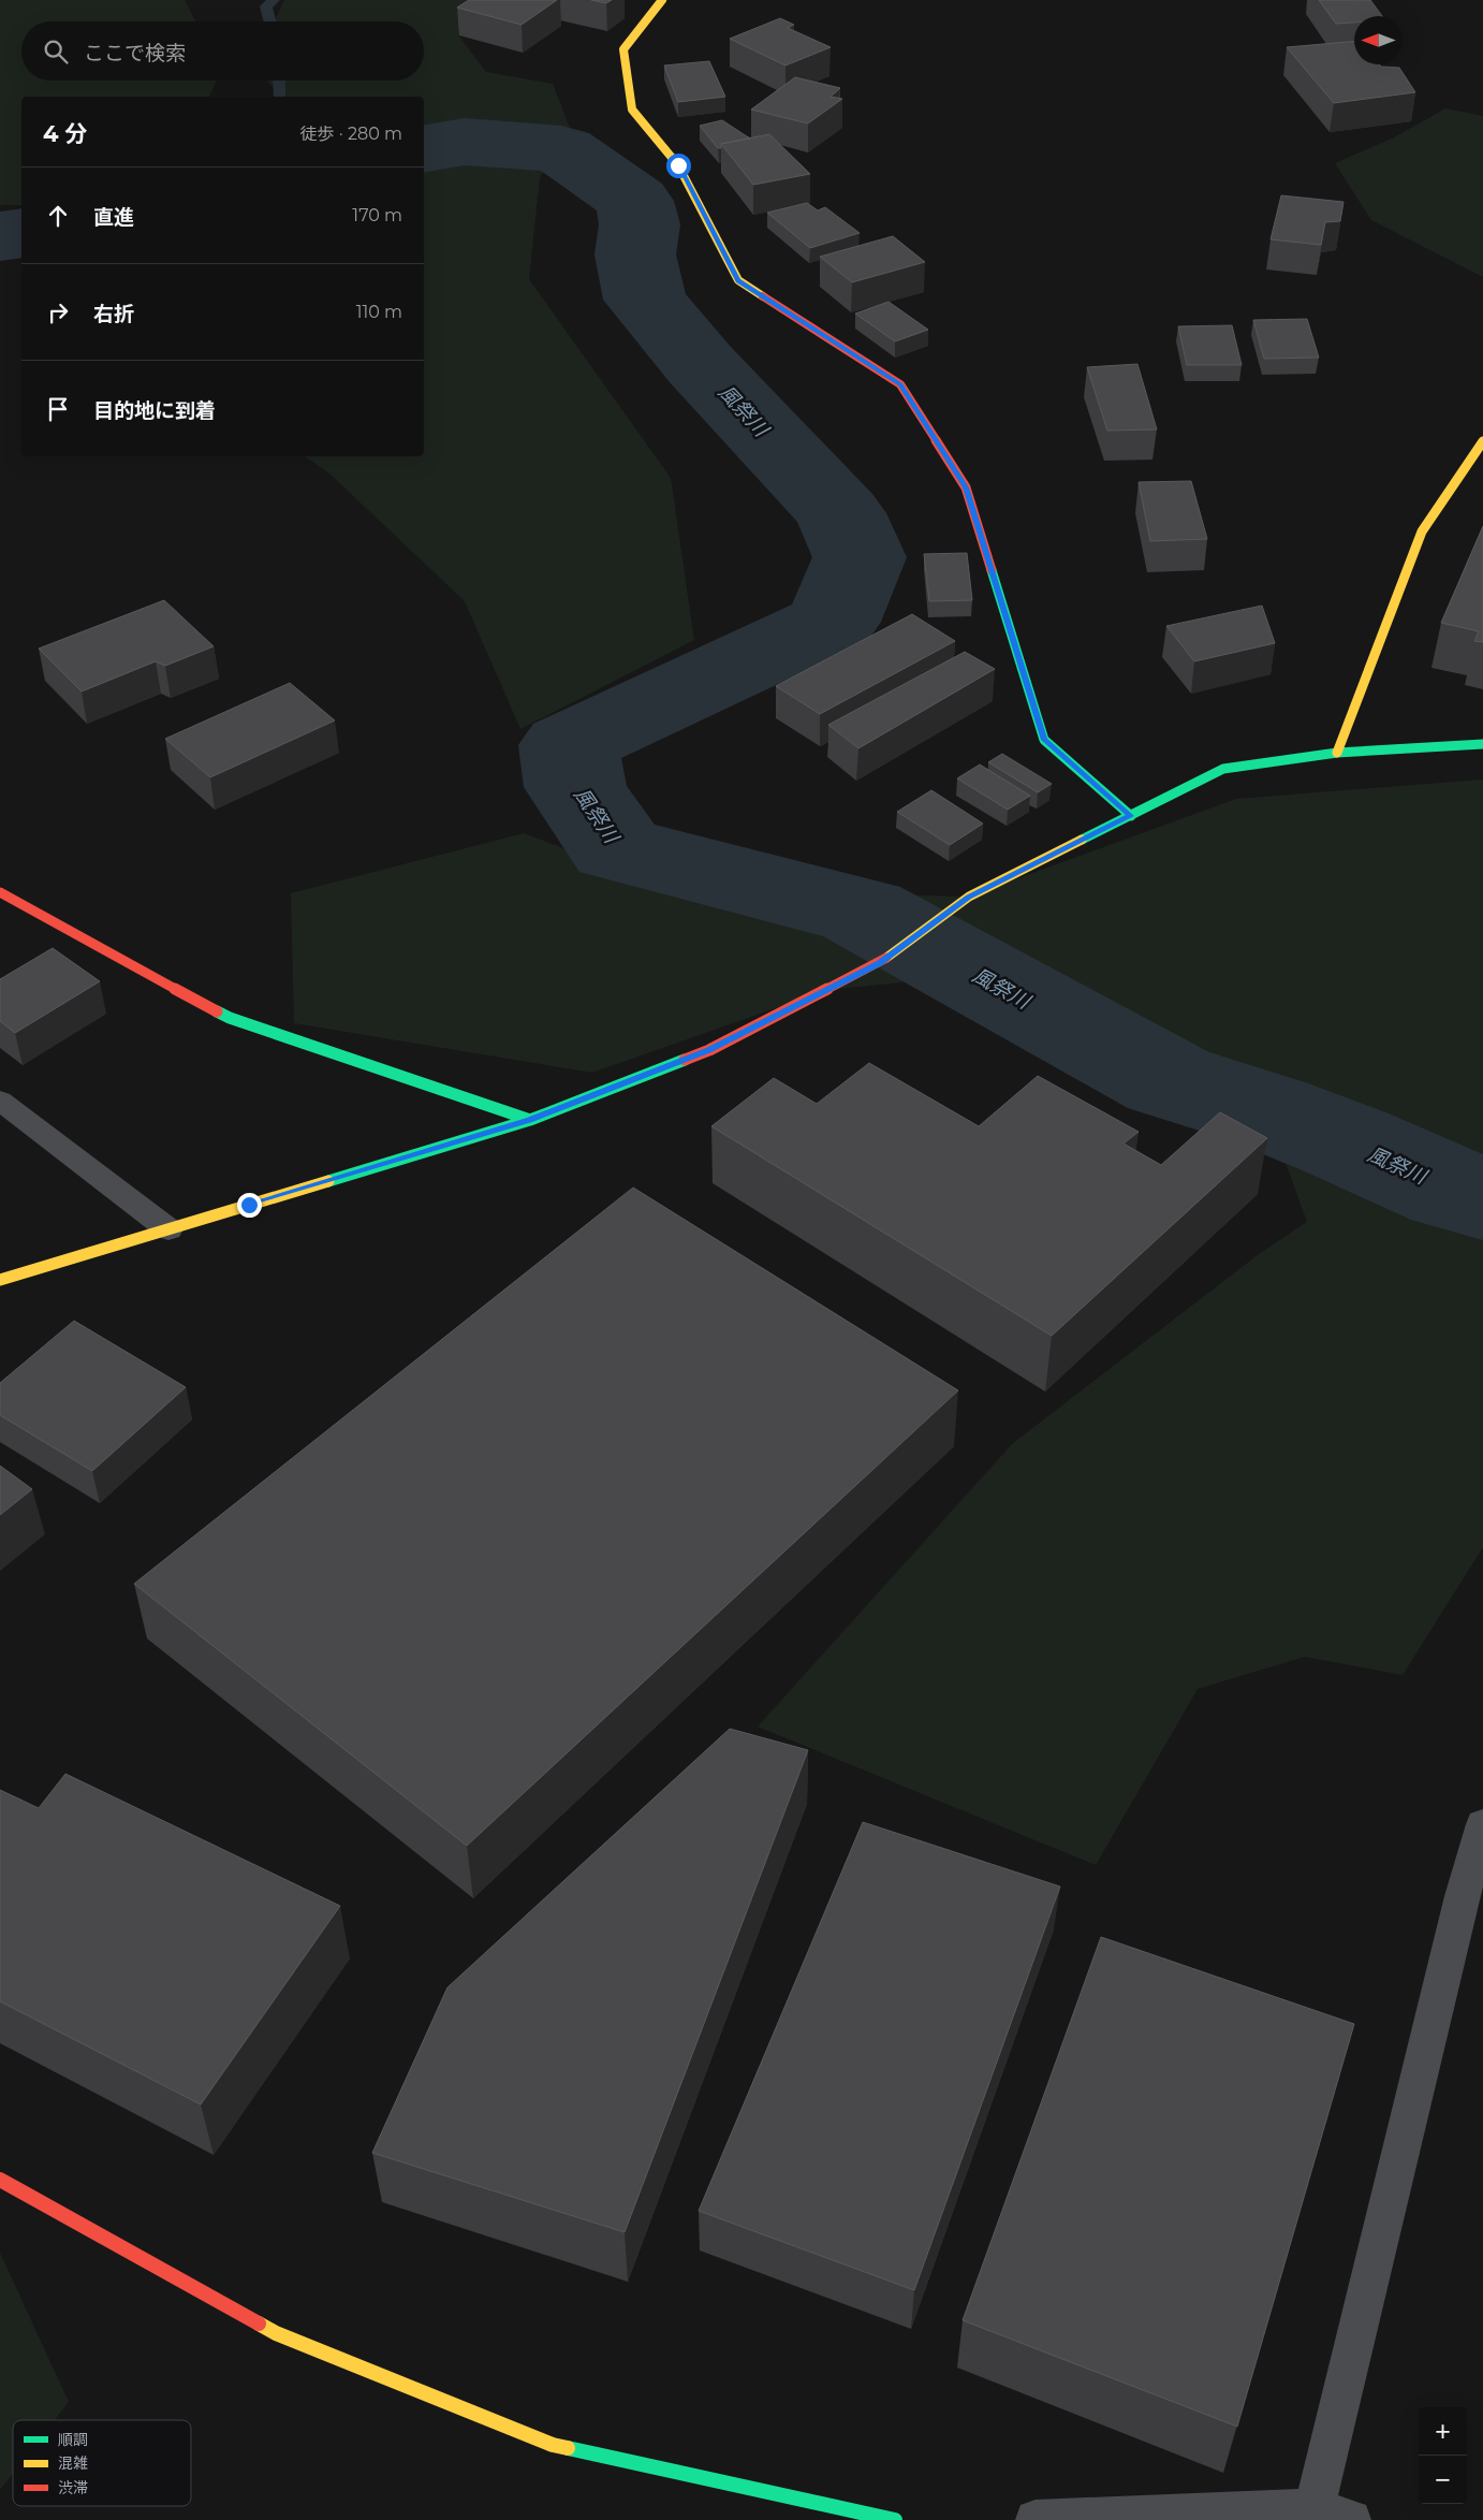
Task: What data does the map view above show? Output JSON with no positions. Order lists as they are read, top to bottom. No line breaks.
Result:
{"water":["風祭川"],"legend":["順調","混雑","渋滞"],"north":"left","page":{"search":"ここで検索","heading":["4 分","徒歩 · 280 m"],"list":[["直進","170 m"],["右折","110 m"],"目的地に到着"],"map_buttons":["+","−"]}}
